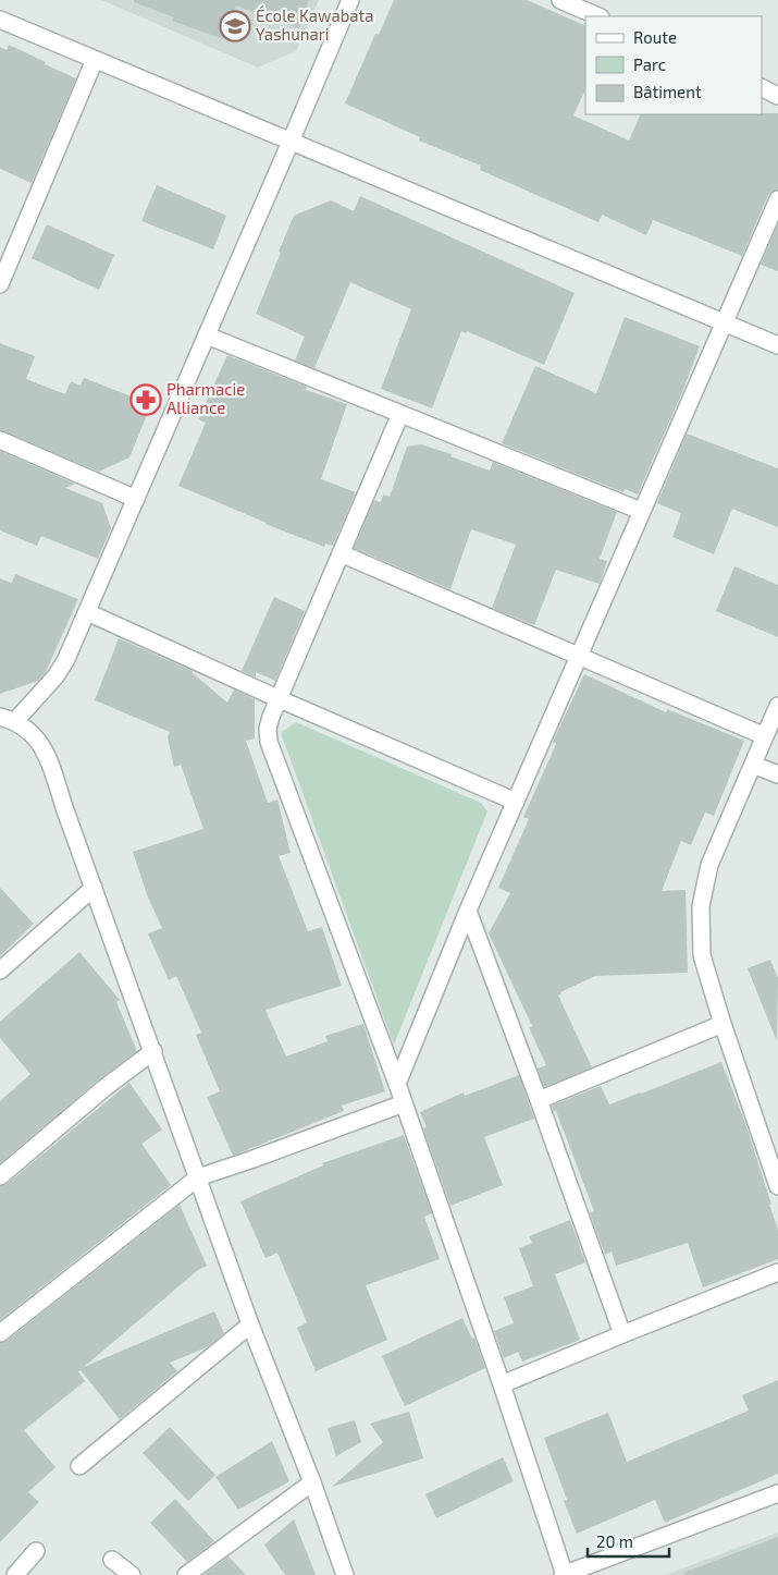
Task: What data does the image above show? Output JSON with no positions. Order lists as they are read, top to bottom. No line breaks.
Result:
{"places":{"school or university":["École Kawabata Yashunari"],"pharmacy":["Pharmacie Alliance"]},"legend":["Route","Parc","Bâtiment"],"scale_bar":"20 m"}
